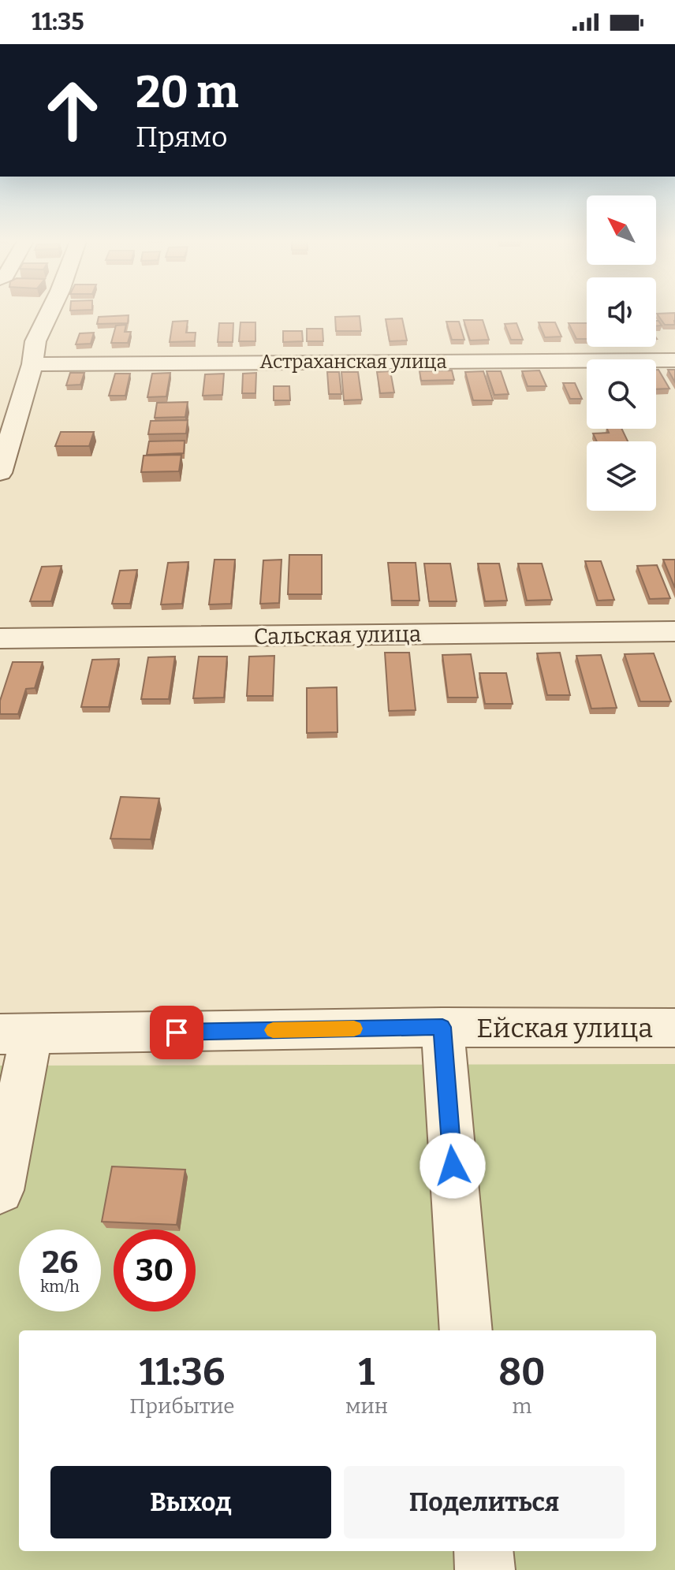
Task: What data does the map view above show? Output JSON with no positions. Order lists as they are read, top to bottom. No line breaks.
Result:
{"streets":{"street":["Астраханская улица","Сальская улица","Ейская улица"]},"north":"top left","page":{"status":"11:35","turn":["20 m","Прямо"],"speed":"26 km/h","limit":"30","eta":["11:36","Прибытие","1","мин","80","m"],"buttons":["Выход","Поделиться"]}}
